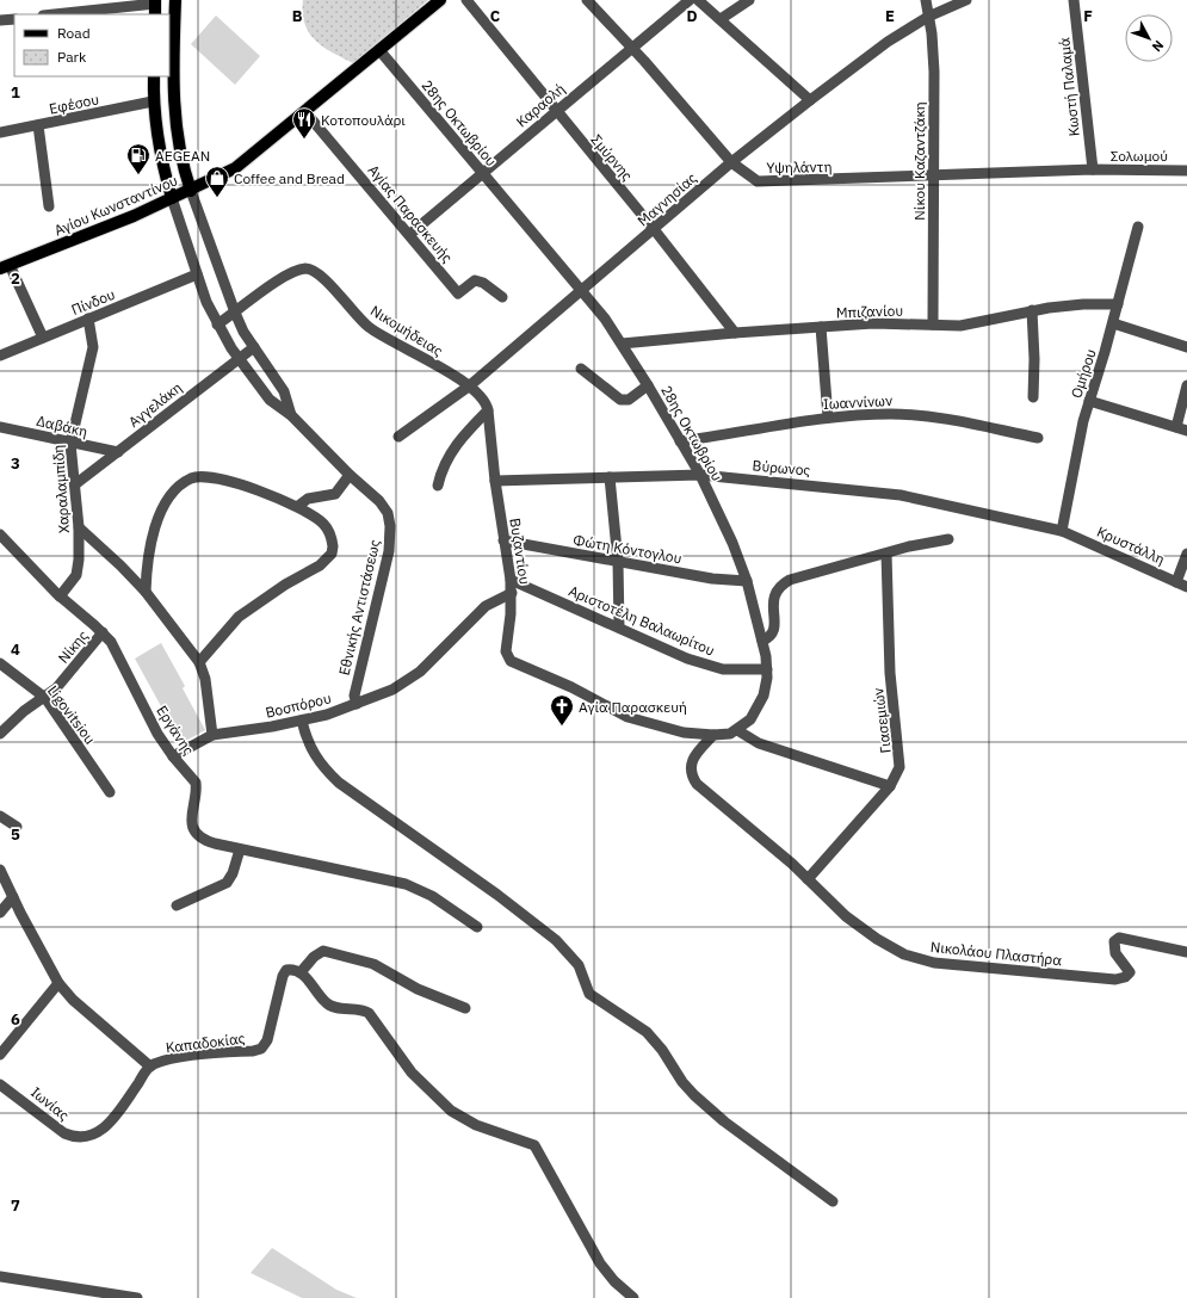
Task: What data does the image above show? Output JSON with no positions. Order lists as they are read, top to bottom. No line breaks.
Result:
{"streets":{"main road":["Αγίου Κωνσταντίνου","Εθνικής Αντιστάσεως"],"street":["Κωστή Παλαμά","Εφέσου","Καραολή","28ης Οκτωβρίου","Σολωμού","Σμύρνης","Νίκου Καζαντζάκη","Υψηλάντη","Μαγνησίας","Αγίας Παρασκευής","Πίνδου","Μπιζανίου","Νικομήδειας","Ομήρου","Ιωαννίνων","Αγγελάκη","Δαβάκη","Βύρωνος","Χαραλαμπίδη","Κρυστάλλη","Φώτη Κόντογλου","Βυζαντίου","Αριστοτέλη Βαλαωρίτου","Νίκης","Βοσπόρου","Ligovitsiou","Γιασεμιών","Εργάνης","Νικολάου Πλαστήρα","Καπαδοκίας","Ιωνίας"]},"crossings":[["Κωστή Παλαμά","Σολωμού"],["Κωστή Παλαμά","Υψηλάντη"],["Εφέσου","Εθνικής Αντιστάσεως"],["Καραολή","28ης Οκτωβρίου"],["Καραολή","Σμύρνης"],["Καραολή","Υψηλάντη"],["Καραολή","Αγίας Παρασκευής"],["28ης Οκτωβρίου","Μαγνησίας"],["28ης Οκτωβρίου","Αγίου Κωνσταντίνου"],["28ης Οκτωβρίου","Μπιζανίου"],["28ης Οκτωβρίου","Ιωαννίνων"],["28ης Οκτωβρίου","Βύρωνος"],["28ης Οκτωβρίου","Φώτη Κόντογλου"],["28ης Οκτωβρίου","Αριστοτέλη Βαλαωρίτου"],["Σολωμού","Υψηλάντη"],["Σμύρνης","Μαγνησίας"],["Σμύρνης","Μπιζανίου"],["Νίκου Καζαντζάκη","Υψηλάντη"],["Νίκου Καζαντζάκη","Μαγνησίας"],["Νίκου Καζαντζάκη","Μπιζανίου"],["Υψηλάντη","Μαγνησίας"],["Μαγνησίας","Νικομήδειας"],["Μαγνησίας","Βυζαντίου"],["Αγίου Κωνσταντίνου","Αγίας Παρασκευής"],["Αγίου Κωνσταντίνου","Εθνικής Αντιστάσεως"],["Πίνδου","Χαραλαμπίδη"],["Πίνδου","Εθνικής Αντιστάσεως"],["Μπιζανίου","Ομήρου"],["Νικομήδειας","Βυζαντίου"],["Νικομήδειας","Εθνικής Αντιστάσεως"],["Ομήρου","Βύρωνος"],["Ομήρου","Κρυστάλλη"],["Αγγελάκη","Δαβάκη"],["Αγγελάκη","Χαραλαμπίδη"],["Αγγελάκη","Εθνικής Αντιστάσεως"],["Δαβάκη","Χαραλαμπίδη"],["Βύρωνος","Κρυστάλλη"],["Βύρωνος","Βυζαντίου"],["Χαραλαμπίδη","Εργάνης"],["Φώτη Κόντογλου","Βυζαντίου"],["Βυζαντίου","Αριστοτέλη Βαλαωρίτου"],["Βυζαντίου","Βοσπόρου"],["Βυζαντίου","Νικολάου Πλαστήρα"],["Εθνικής Αντιστάσεως","Βοσπόρου"],["Νίκης","Ligovitsiou"],["Νίκης","Εργάνης"],["Βοσπόρου","Εργάνης"],["Γιασεμιών","Νικολάου Πλαστήρα"],["Καπαδοκίας","Ιωνίας"]],"places":{"restaurant":["Κοτοπουλάρι"],"fuel station":["AEGEAN"],"shop":["Coffee and Bread"],"church":["Αγία Παρασκευή"]},"legend":["Road","Park"],"north":"bottom right","grid":{"columns":["B","C","D","E","F"],"rows":["1","2","3","4","5","6","7"]}}
